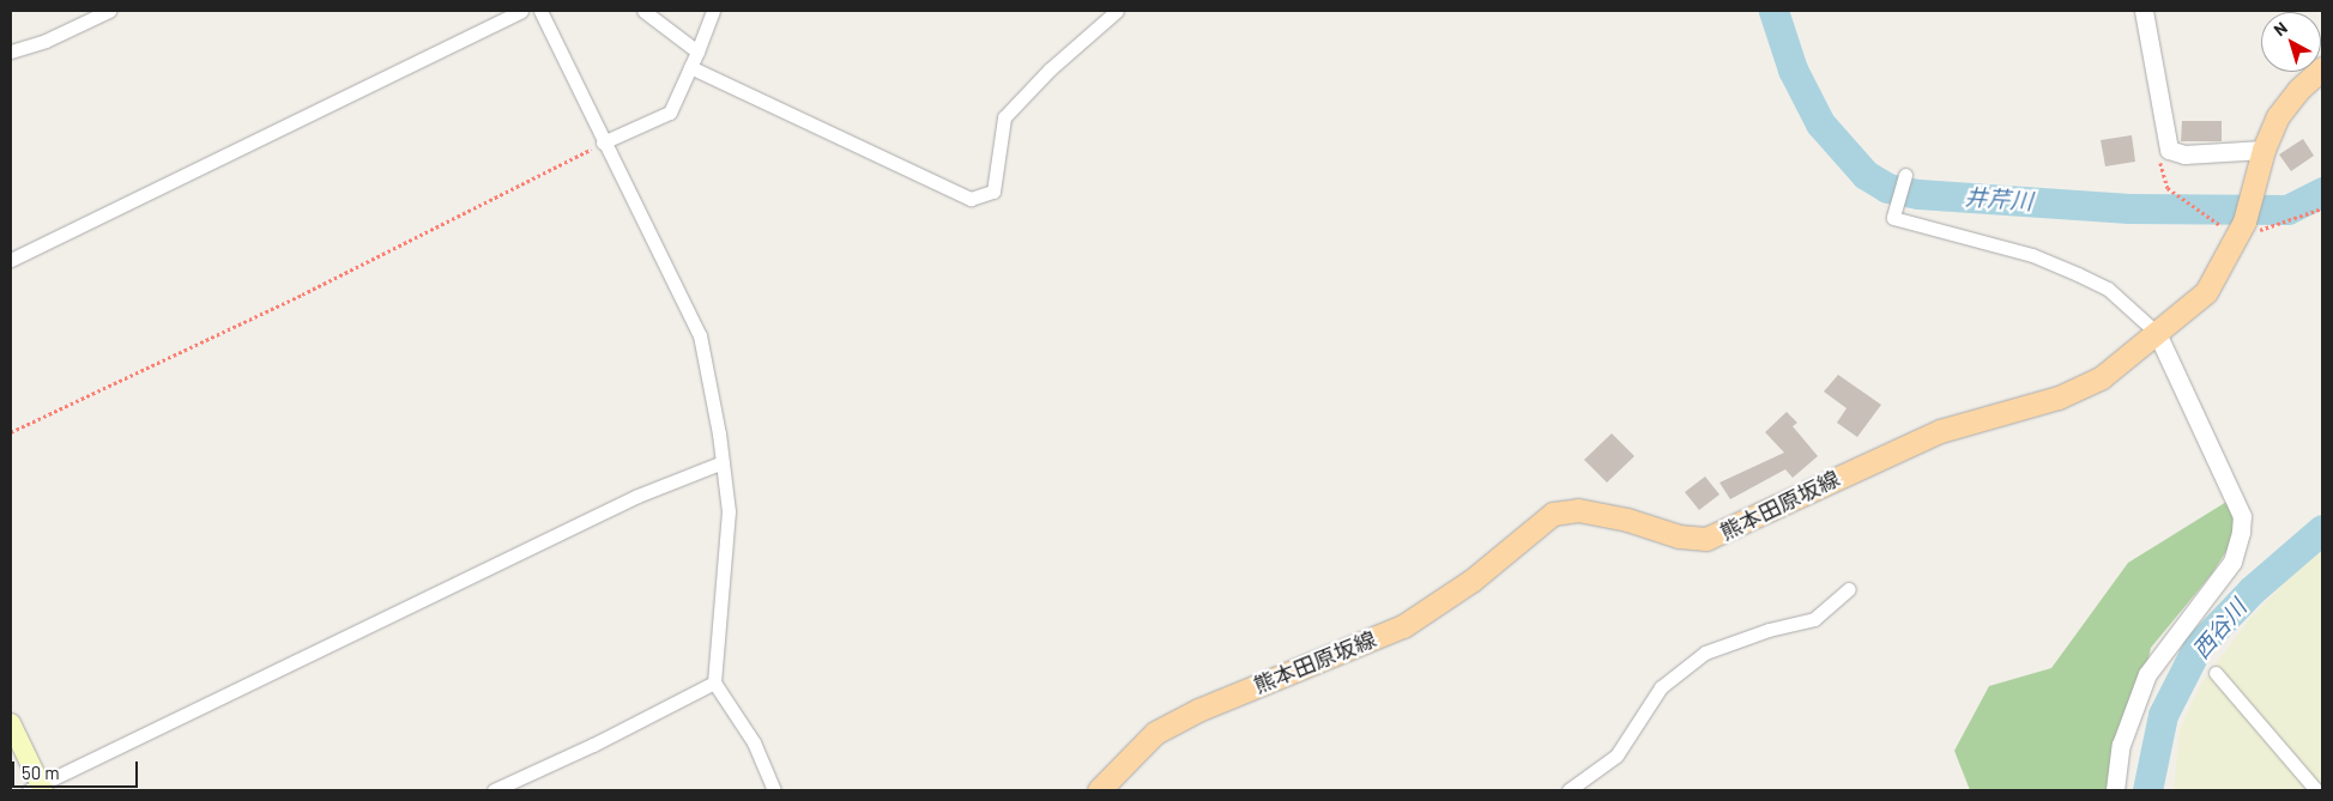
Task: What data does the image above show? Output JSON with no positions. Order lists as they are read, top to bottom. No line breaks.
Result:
{"streets":{"main road":["熊本田原坂線"]},"water":["井芹川","西谷川"],"scale_bar":"50 m","north":"top left"}
